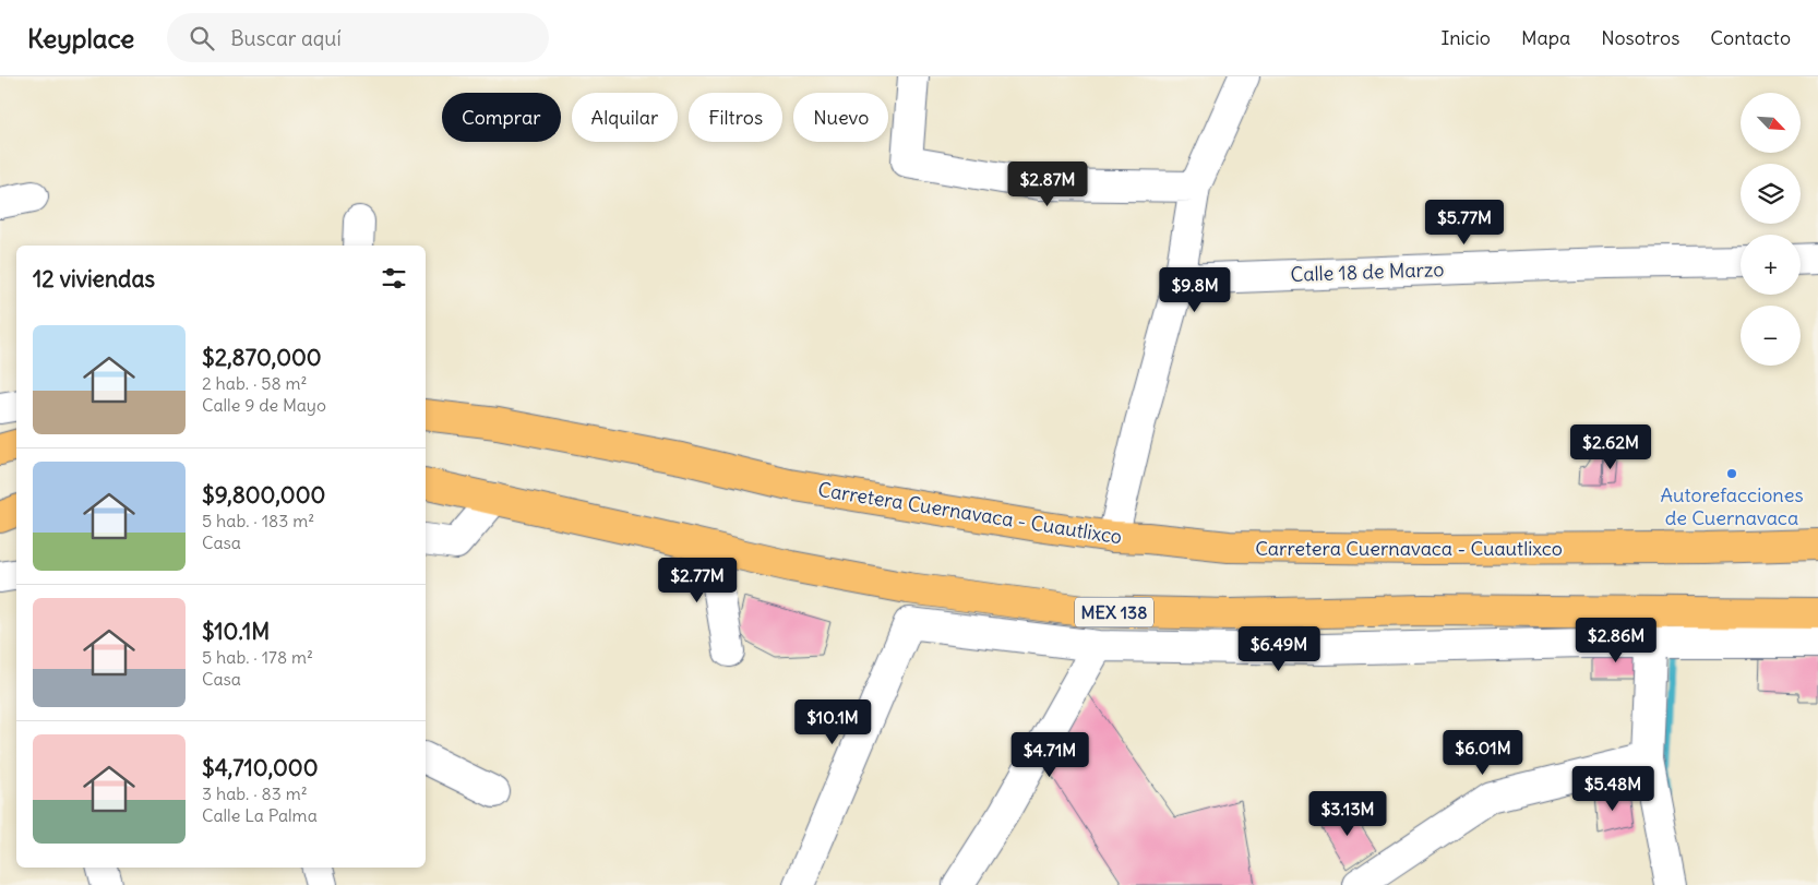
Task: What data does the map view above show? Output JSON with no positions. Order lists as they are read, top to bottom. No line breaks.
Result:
{"streets":{"main road":["Carretera Cuernavaca - Cuautlixco","MEX 138"],"street":["Calle 18 de Marzo"]},"places":["Autorefacciones de Cuernavaca"],"north":"bottom right","page":{"header":"Keyplace","search":"Buscar aquí","nav":["Inicio","Mapa","Nosotros","Contacto"],"map_buttons":["+","−"],"chip":["Comprar","Alquilar","Filtros","Nuevo"],"price":["$2.87M","$5.77M","$9.8M","$2.62M","$2.77M","$2.86M","$6.49M","$10.1M","$6.01M","$4.71M","$5.48M","$3.13M"],"heading":"12 viviendas","list":[{"name":"$2,870,000","note":"2 hab. · 58 m² · Calle 9 de Mayo"},{"name":"$9,800,000","note":"5 hab. · 183 m² · Casa"},{"name":"$10.1M","note":"5 hab. · 178 m² · Casa"},{"name":"$4,710,000","note":"3 hab. · 83 m² · Calle La Palma"}]}}
